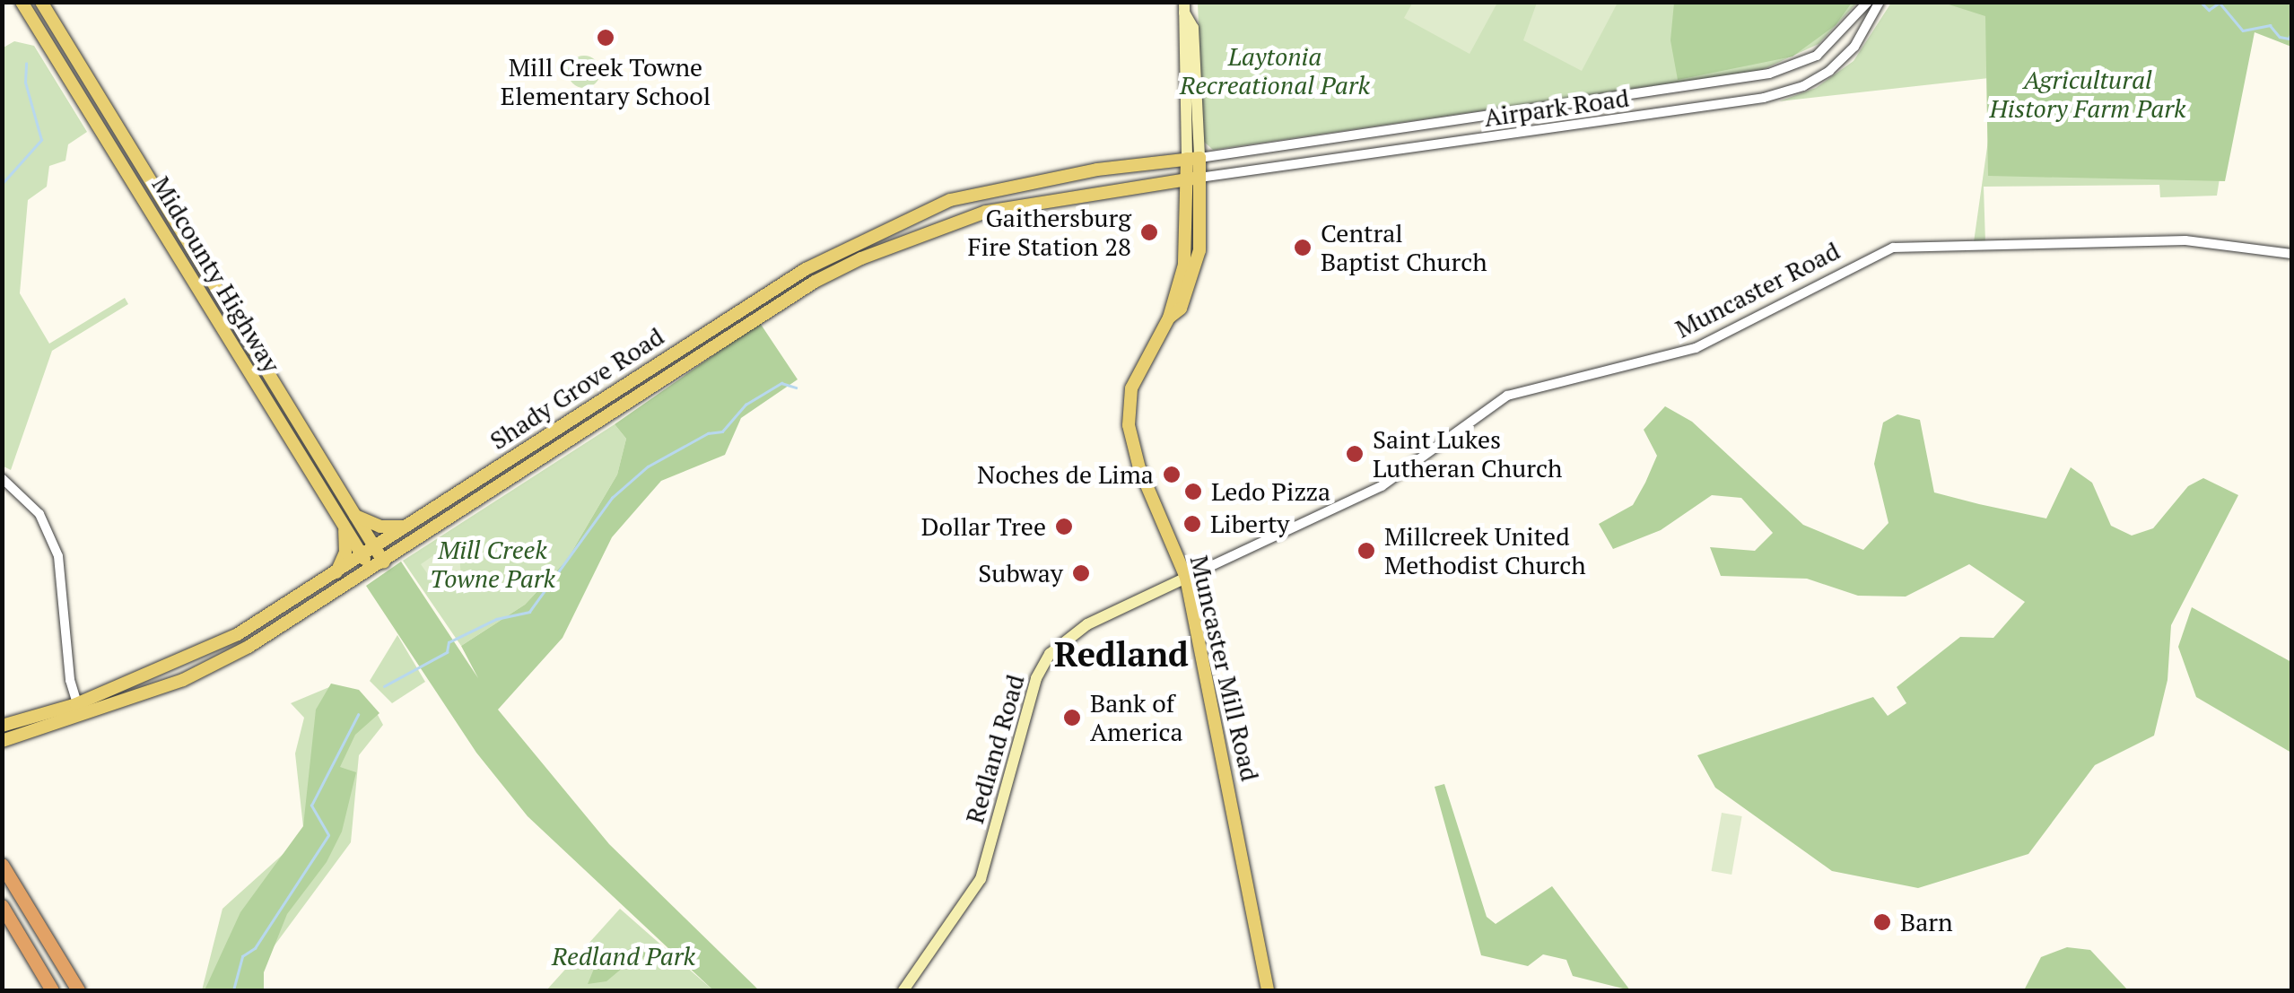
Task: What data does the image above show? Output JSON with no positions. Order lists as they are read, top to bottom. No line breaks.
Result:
{"streets":{"main road":["Midcounty Highway","Shady Grove Road","Muncaster Mill Road","Redland Road"],"street":["Airpark Road","Muncaster Road"]},"crossings":[["Airpark Road","Shady Grove Road"],["Airpark Road","Muncaster Mill Road"],["Midcounty Highway","Shady Grove Road"],["Muncaster Road","Muncaster Mill Road"],["Muncaster Road","Redland Road"],["Shady Grove Road","Muncaster Mill Road"],["Muncaster Mill Road","Redland Road"]],"districts":["Redland"],"parks":["Laytonia Recreational Park","Agricultural History Farm Park","Mill Creek Towne Park","Redland Park"],"places":["Mill Creek Towne Elementary School","Gaithersburg Fire Station 28","Central Baptist Church","Saint Lukes Lutheran Church","Noches de Lima","Ledo Pizza","Liberty","Dollar Tree","Millcreek United Methodist Church","Subway","Bank of America","Barn"]}
